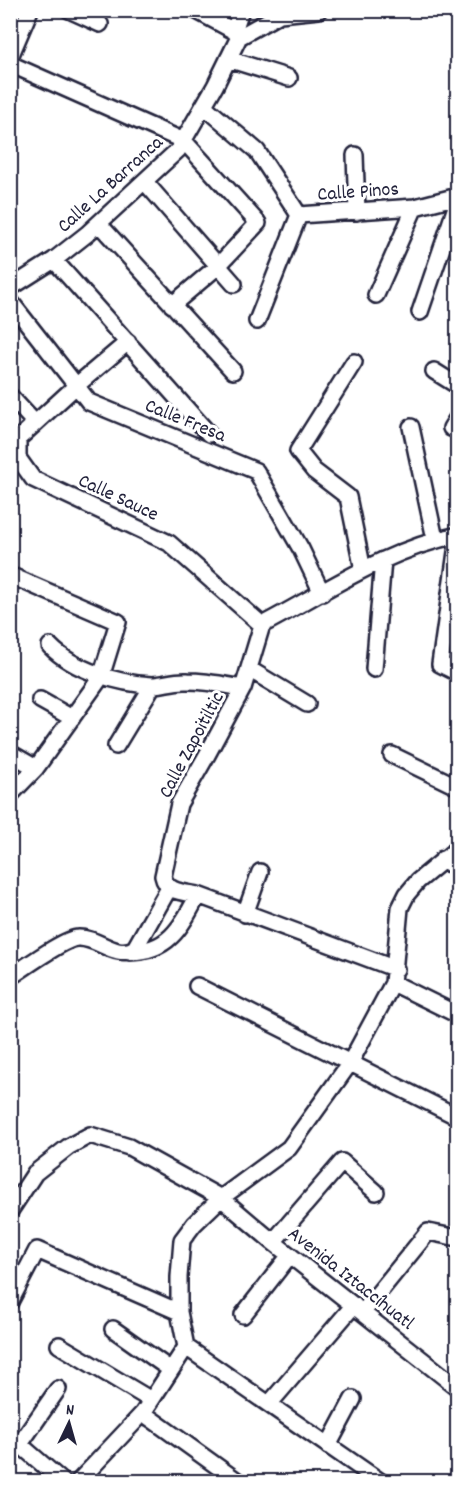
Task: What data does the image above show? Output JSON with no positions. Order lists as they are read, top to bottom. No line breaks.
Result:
{"streets":{"street":["Calle La Barranca","Calle Pinos","Calle Fresa","Calle Sauce","Calle Zapoitiltic","Avenida Iztaccíhuatl"]},"crossings":[["Calle La Barranca","Calle Pinos"],["Calle Fresa","Calle Sauce"],["Calle Sauce","Calle Zapoitiltic"]],"north":"top"}
